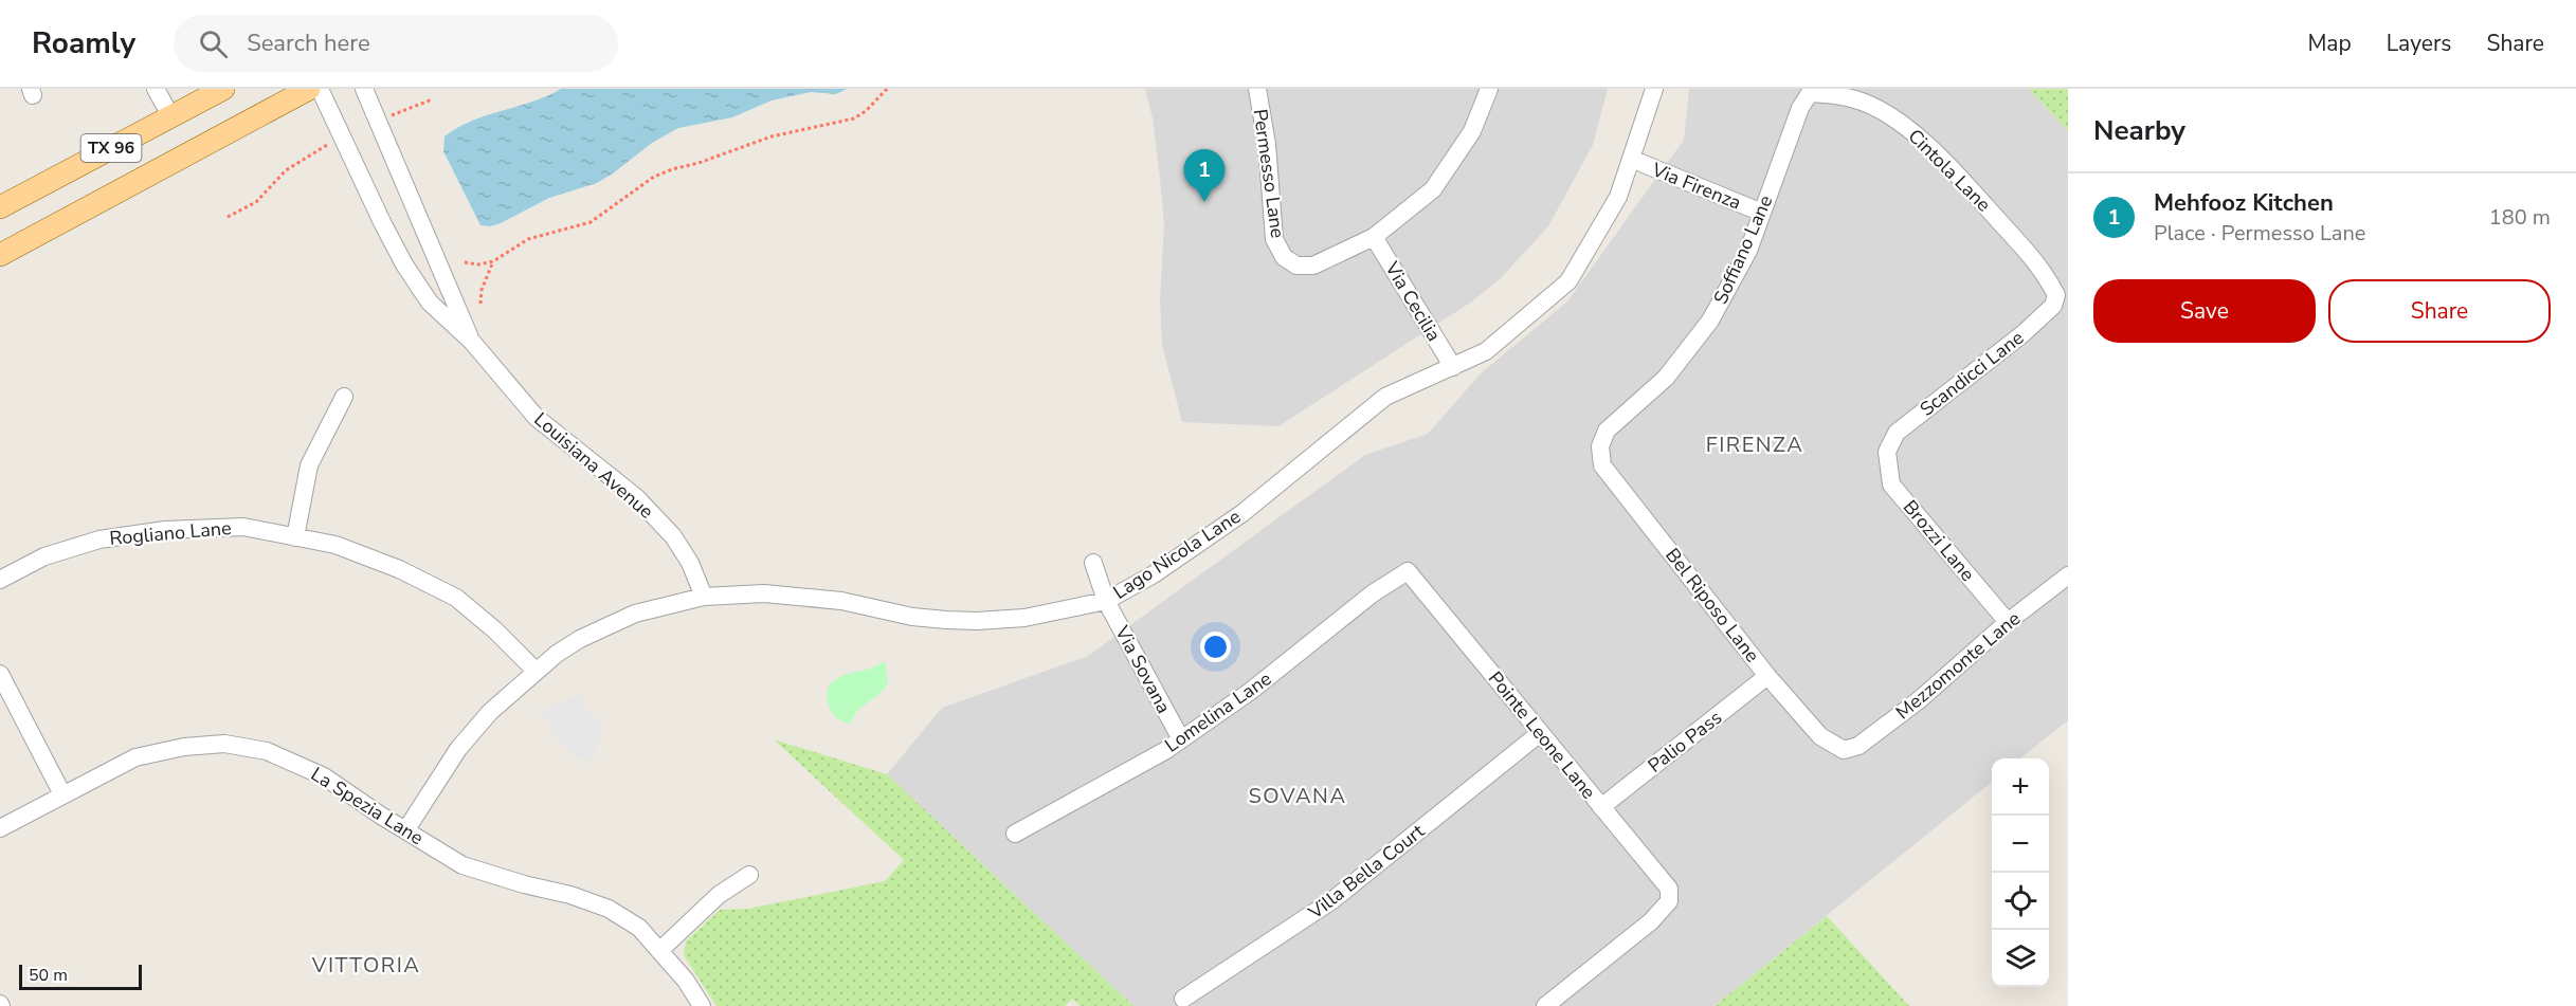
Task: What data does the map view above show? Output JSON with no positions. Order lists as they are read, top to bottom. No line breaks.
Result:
{"streets":{"main road":["TX 96"],"street":["Cintola Lane","Permesso Lane","Via Firenza","Soffiano Lane","Via Cecilia","Scandicci Lane","Louisiana Avenue","Rogliano Lane","Brozzi Lane","Lago Nicola Lane","Bel Riposo Lane","Mezzomonte Lane","Via Sovana","Lomelina Lane","Pointe Leone Lane","Palio Pass","La Spezia Lane","Villa Bella Court"]},"crossings":[["Cintola Lane","Soffiano Lane"],["Cintola Lane","Scandicci Lane"],["Permesso Lane","Via Cecilia"],["Via Firenza","Soffiano Lane"],["Via Firenza","Lago Nicola Lane"],["Soffiano Lane","Bel Riposo Lane"],["Via Cecilia","Lago Nicola Lane"],["Scandicci Lane","Brozzi Lane"],["Louisiana Avenue","Lago Nicola Lane"],["Rogliano Lane","Lago Nicola Lane"],["Brozzi Lane","Mezzomonte Lane"],["Lago Nicola Lane","Via Sovana"],["Lago Nicola Lane","La Spezia Lane"],["Bel Riposo Lane","Mezzomonte Lane"],["Bel Riposo Lane","Palio Pass"],["Via Sovana","Lomelina Lane"],["Lomelina Lane","Pointe Leone Lane"],["Pointe Leone Lane","Palio Pass"],["Pointe Leone Lane","Villa Bella Court"]],"districts":["FIRENZA","SOVANA","VITTORIA"],"scale_bar":"50 m","page":{"header":"Roamly","search":"Search here","nav":["Map","Layers","Share"],"heading":"Nearby","pins":"1","list":[{"mark":"1","name":"Mehfooz Kitchen","note":"Place · Permesso Lane","value":"180 m"}],"buttons":["Save","Share"],"map_buttons":["+","−"],"scale":"50 m"}}
